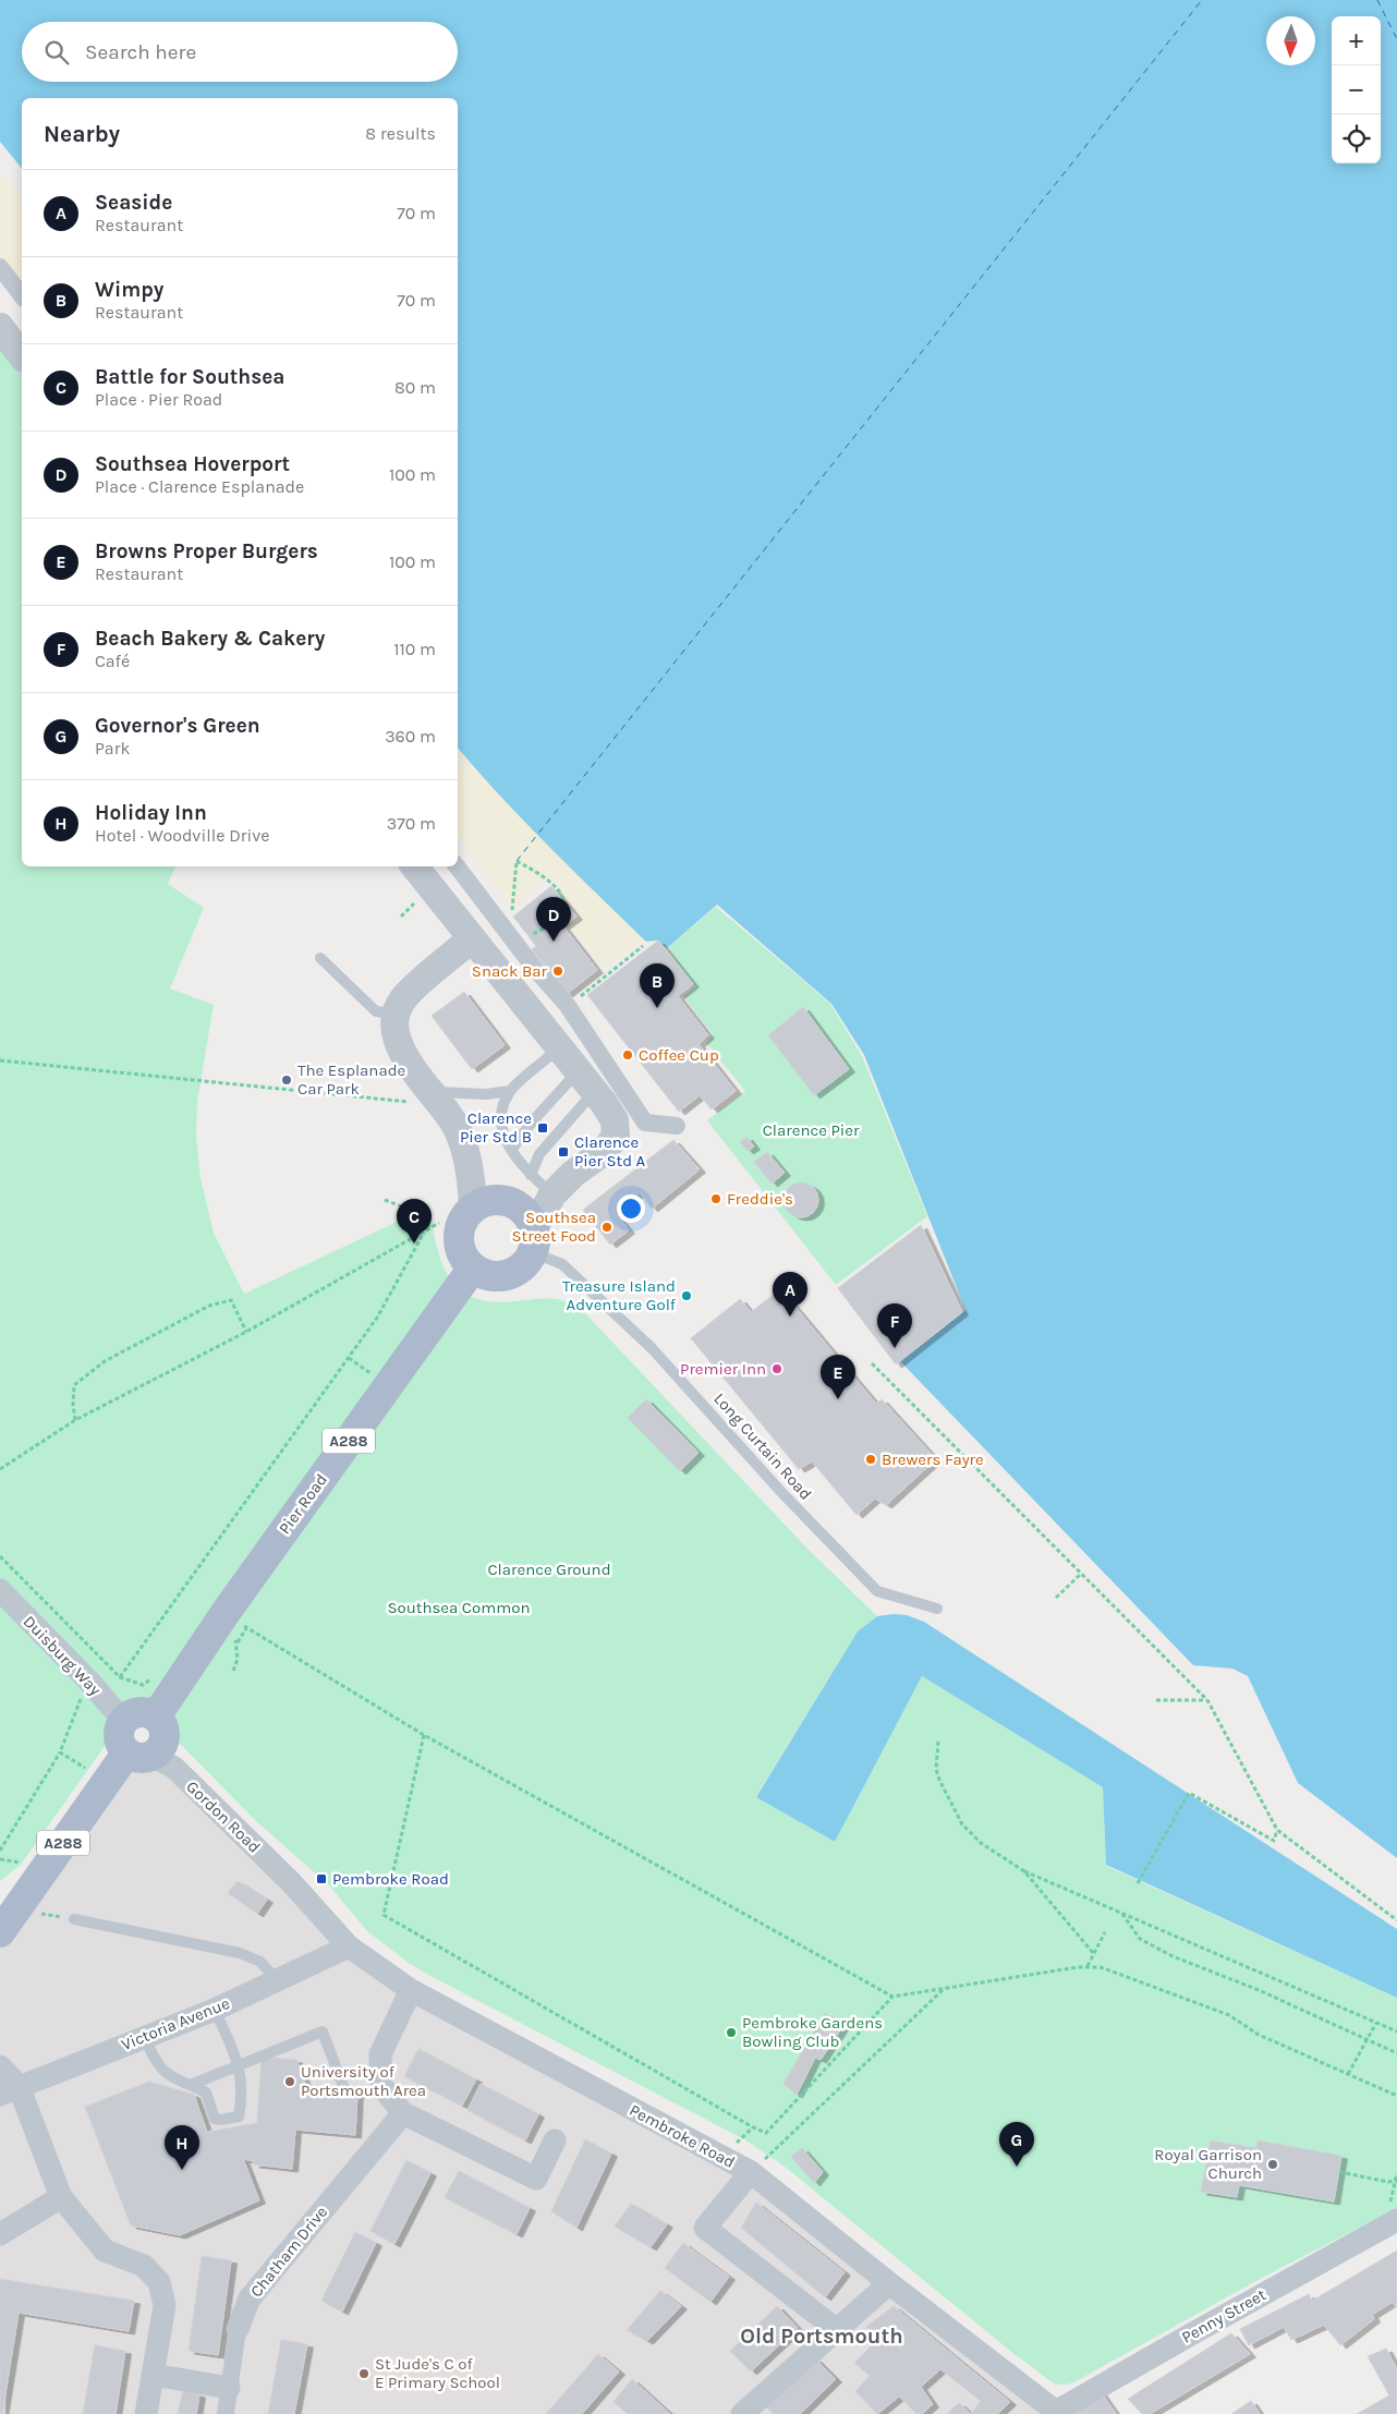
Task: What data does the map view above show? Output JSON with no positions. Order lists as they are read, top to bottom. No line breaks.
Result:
{"streets":{"main road":["A288","Pier Road"],"street":["Duisburg Way","Gordon Road","Victoria Avenue","Pembroke Road","Chatham Drive","Penny Street"],"lane":["Long Curtain Road"]},"crossings":[["A288","Pier Road"],["A288","Duisburg Way"],["A288","Gordon Road"],["Long Curtain Road","Pier Road"],["Pier Road","Duisburg Way"],["Pier Road","Gordon Road"],["Duisburg Way","Gordon Road"],["Gordon Road","Pembroke Road"],["Victoria Avenue","Pembroke Road"],["Pembroke Road","Penny Street"]],"districts":["Old Portsmouth"],"parks":["Clarence Pier","Clarence Ground","Southsea Common"],"places":{"other":["Snack Bar","Coffee Cup","The Esplanade Car Park","Freddie's","Southsea Street Food","Treasure Island Adventure Golf","Premier Inn","Brewers Fayre","Pembroke Gardens Bowling Club","University of Portsmouth Area","Royal Garrison Church","St Jude's C of E Primary School"],"transit":["Clarence Pier Std B","Clarence Pier Std A","Pembroke Road"]},"north":"bottom","page":{"map_buttons":["+","−"],"search":"Search here","heading":["Nearby","8 results"],"list":[{"mark":"A","name":"Seaside","note":"Restaurant","value":"70 m"},{"mark":"B","name":"Wimpy","note":"Restaurant","value":"70 m"},{"mark":"C","name":"Battle for Southsea","note":"Place · Pier Road","value":"80 m"},{"mark":"D","name":"Southsea Hoverport","note":"Place · Clarence Esplanade","value":"100 m"},{"mark":"E","name":"Browns Proper Burgers","note":"Restaurant","value":"100 m"},{"mark":"F","name":"Beach Bakery & Cakery","note":"Café","value":"110 m"},{"mark":"G","name":"Governor's Green","note":"Park","value":"360 m"},{"mark":"H","name":"Holiday Inn","note":"Hotel · Woodville Drive","value":"370 m"}],"pins":["D","B","C","A","F","E","G","H"]}}
